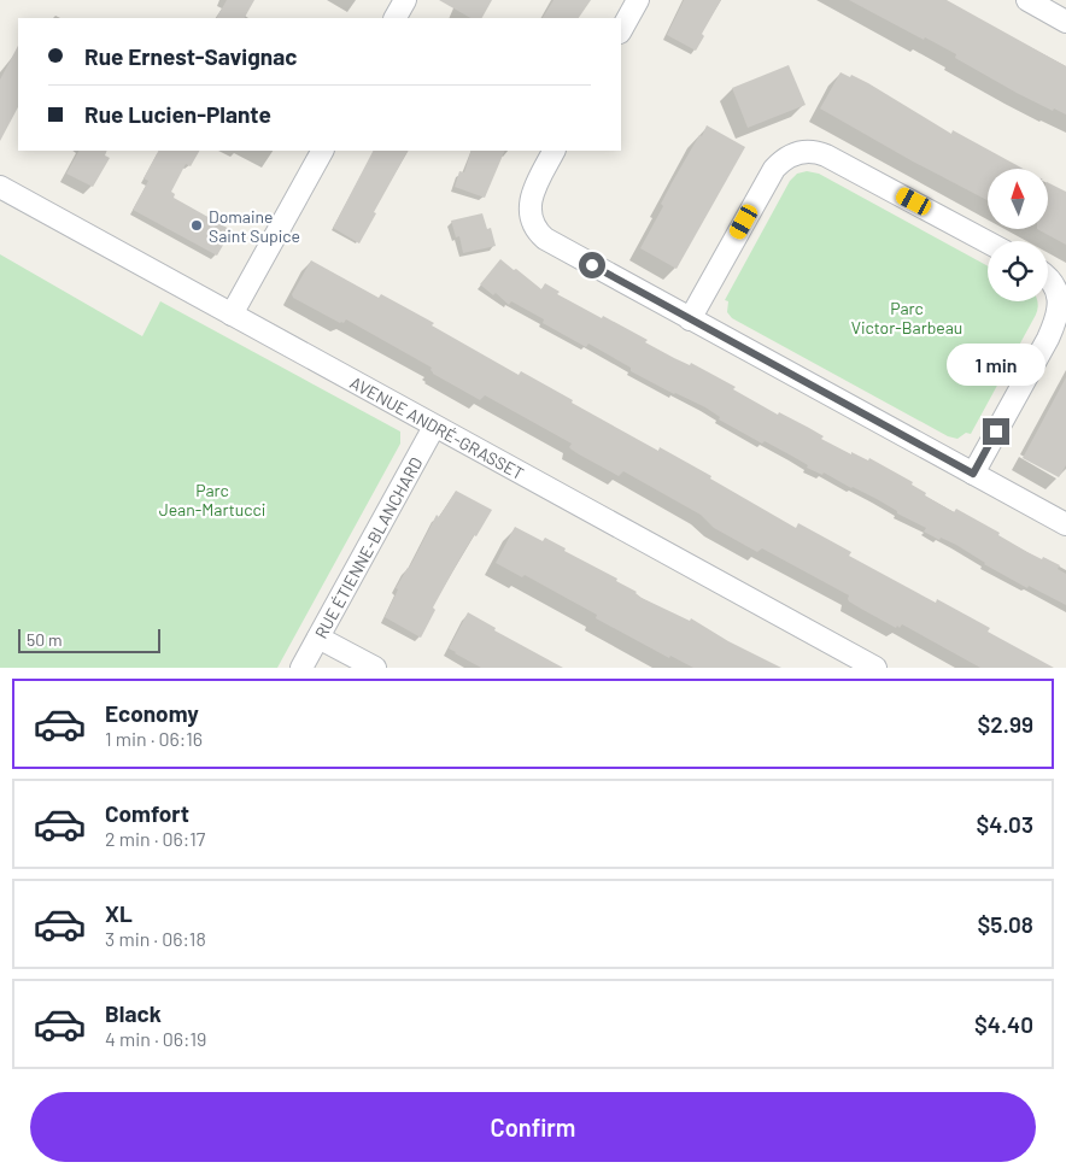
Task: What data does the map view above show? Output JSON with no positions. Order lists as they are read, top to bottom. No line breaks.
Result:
{"streets":{"street":["AVENUE ANDRÉ-GRASSET","RUE ÉTIENNE-BLANCHARD"]},"crossings":[["AVENUE ANDRÉ-GRASSET","RUE ÉTIENNE-BLANCHARD"]],"parks":["Parc Victor-Barbeau","Parc Jean-Martucci"],"places":["Domaine Saint Supice"],"scale_bar":"50 m","north":"top","page":{"banner":["Rue Ernest-Savignac","Rue Lucien-Plante"],"bubble":"1 min","scale":"50 m","list":[{"name":"Economy","note":"1 min · 06:16","value":"$2.99"},{"name":"Comfort","note":"2 min · 06:17","value":"$4.03"},{"name":"XL","note":"3 min · 06:18","value":"$5.08"},{"name":"Black","note":"4 min · 06:19","value":"$4.40"}],"buttons":"Confirm"}}
